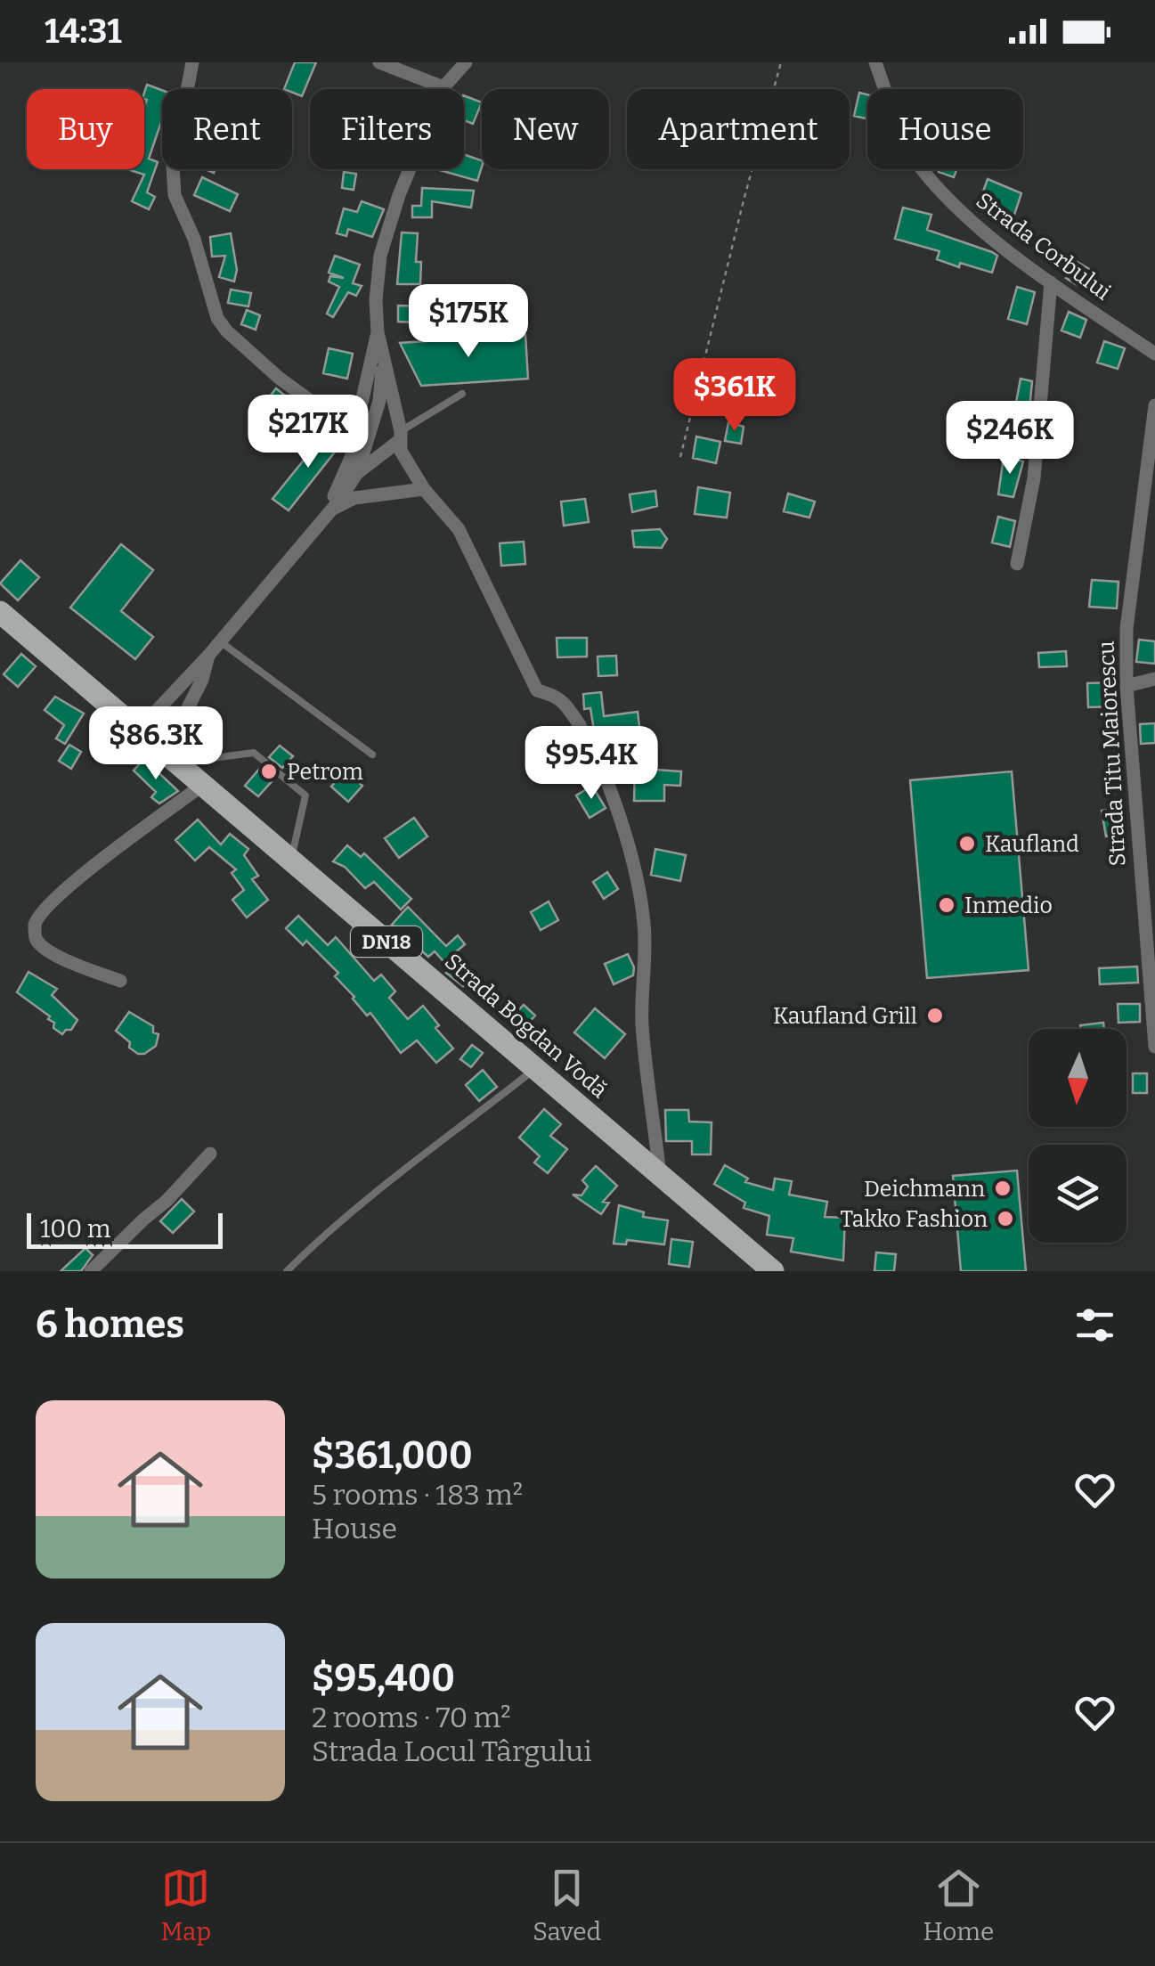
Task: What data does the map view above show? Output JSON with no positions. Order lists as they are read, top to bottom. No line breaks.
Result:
{"streets":{"main road":["DN18","Strada Bogdan Vodă"],"street":["Strada Corbului","Strada Titu Maiorescu"]},"places":["Petrom","Kaufland","Inmedio","Kaufland Grill","Deichmann","Takko Fashion"],"scale_bar":"100 m","north":"bottom","page":{"status":"14:31","chip":["Buy","Rent","Filters","New","Apartment","House"],"price":["$175K","$361K","$217K","$246K","$86.3K","$95.4K"],"scale":"100 m","heading":"6 homes","list":[{"name":"$361,000","note":"5 rooms · 183 m² · House"},{"name":"$95,400","note":"2 rooms · 70 m² · Strada Locul Târgului"}],"tabs":["Map","Saved","Home"]}}
